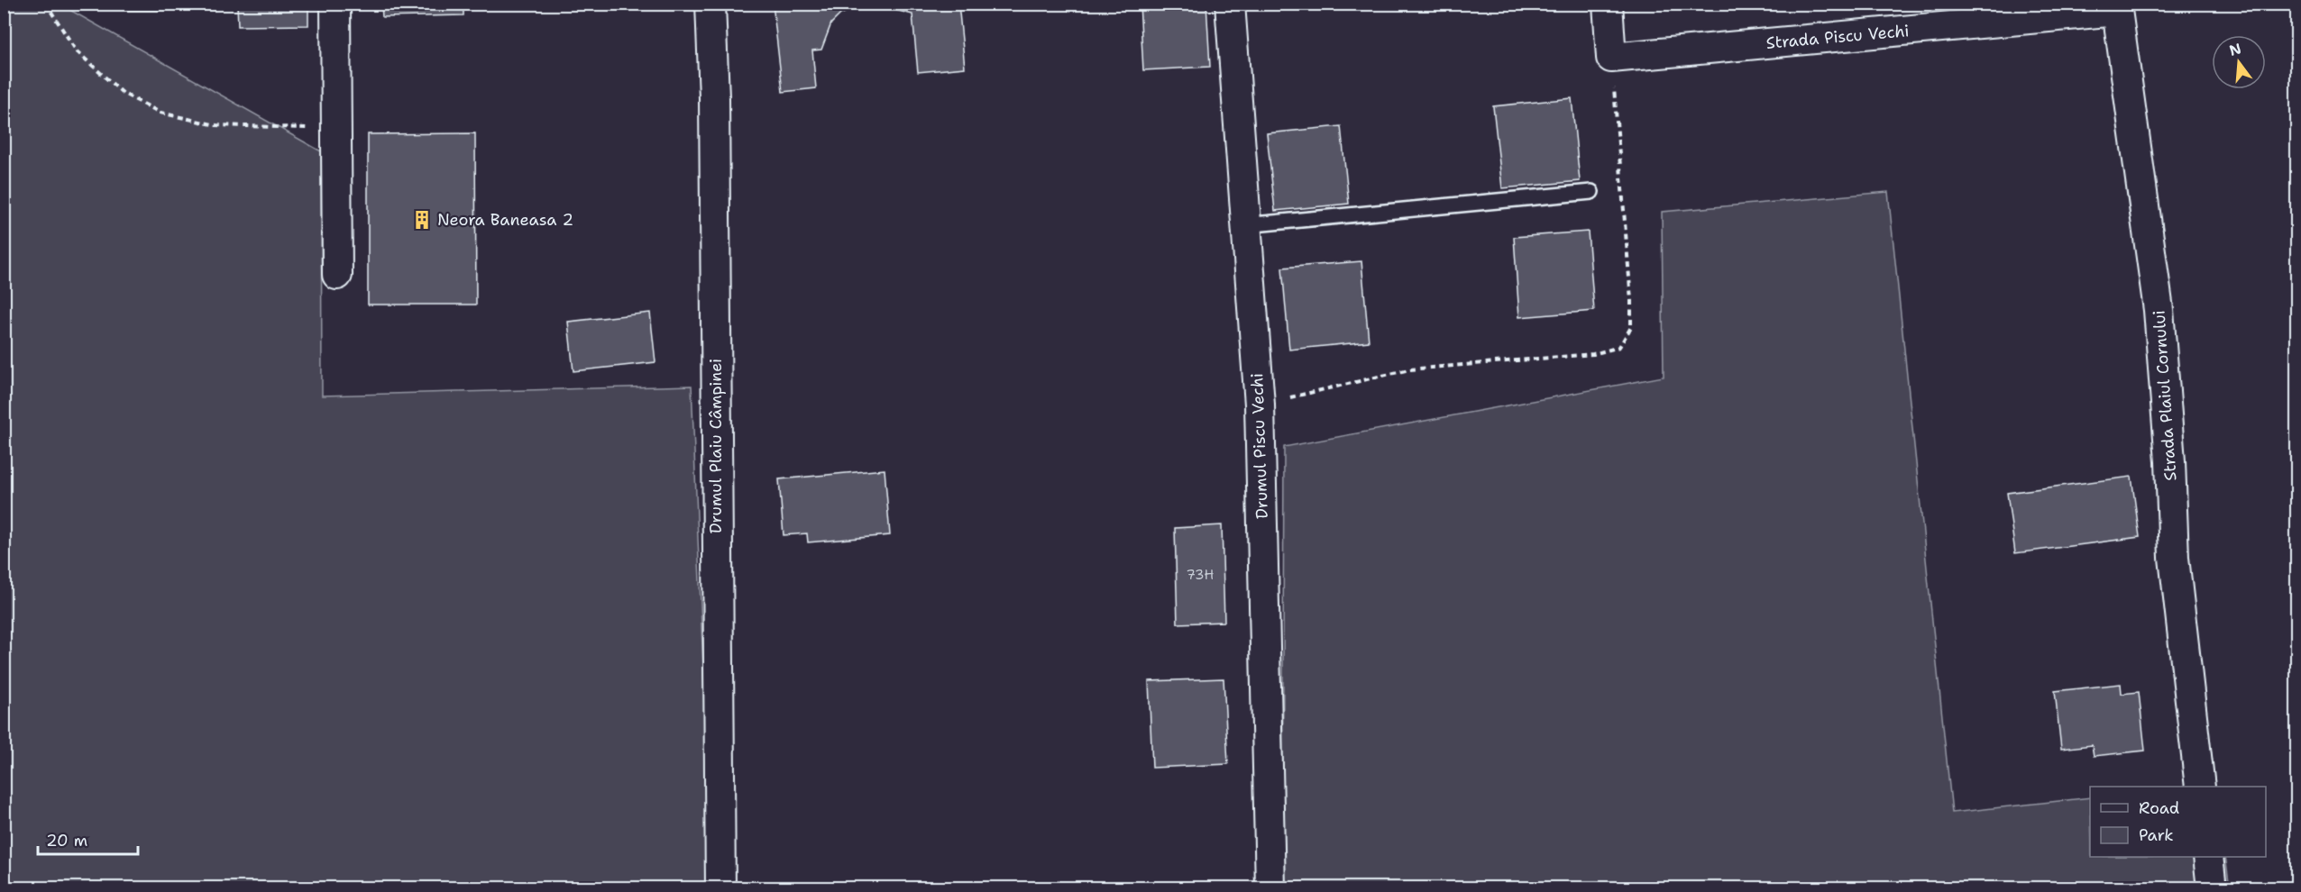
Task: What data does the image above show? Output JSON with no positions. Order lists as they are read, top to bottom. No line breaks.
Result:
{"streets":{"street":["Strada Piscu Vechi","Strada Plaiul Cornului","Drumul Plaiu Câmpinei","Drumul Piscu Vechi"]},"crossings":[["Strada Piscu Vechi","Strada Plaiul Cornului"]],"places":{"building":["Neora Baneasa 2"]},"house_numbers":["73H"],"legend":["Road","Park"],"scale_bar":"20 m","north":"top"}
